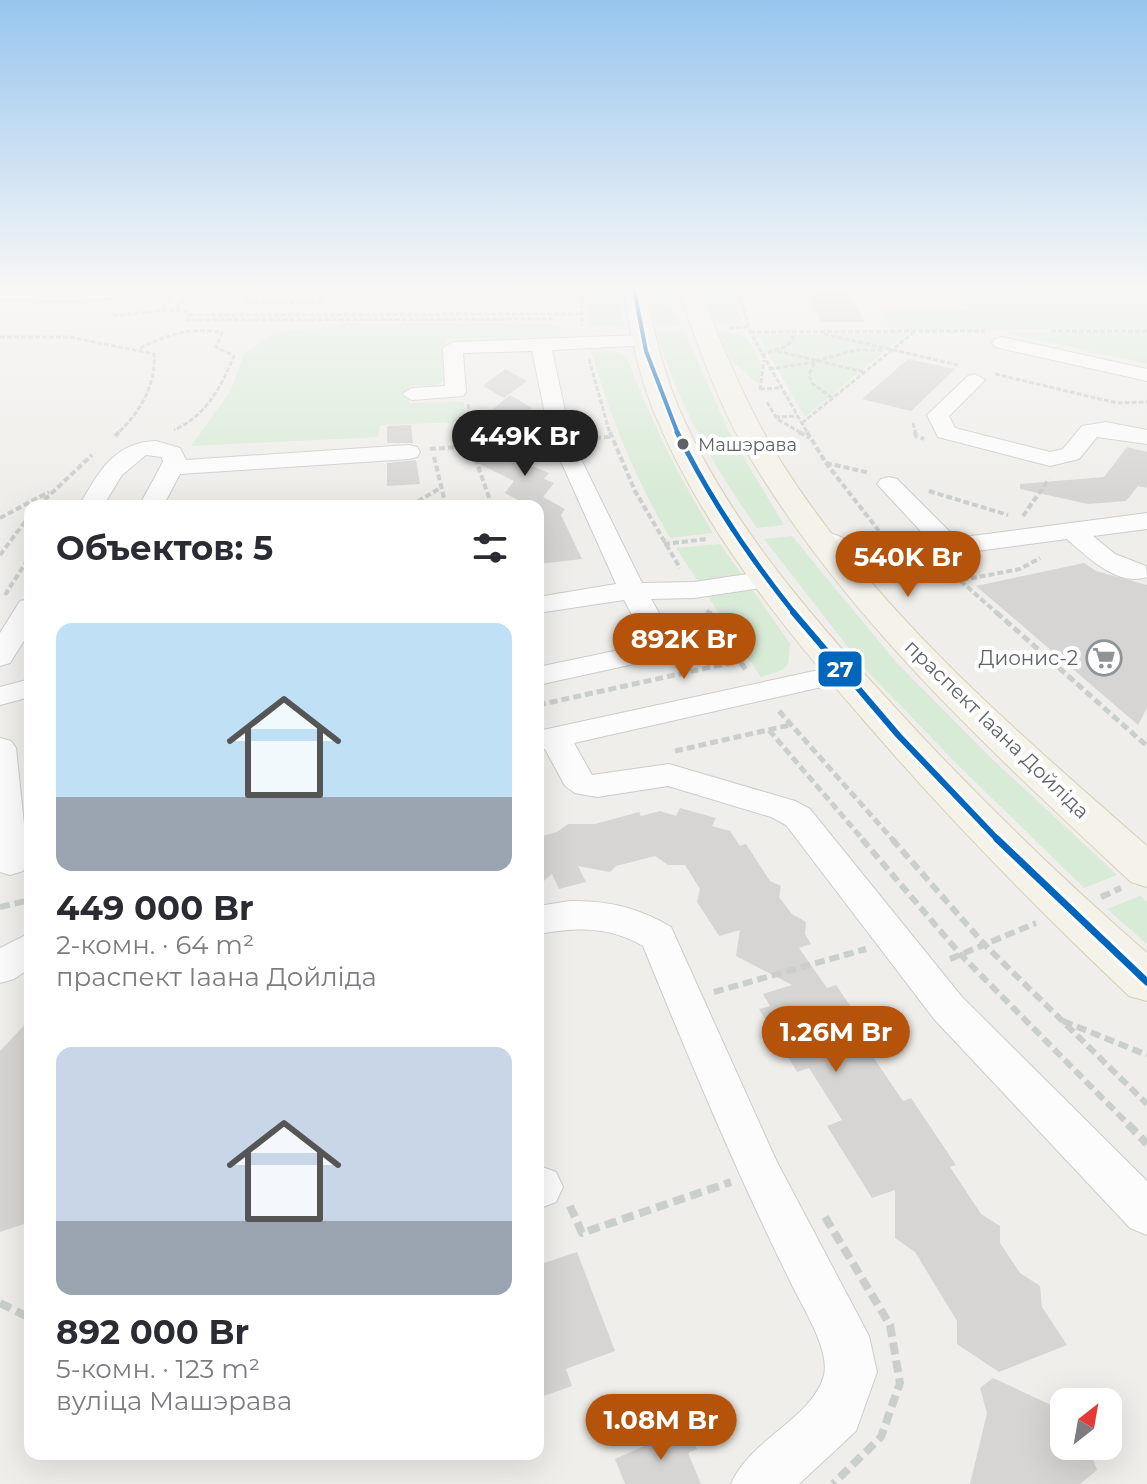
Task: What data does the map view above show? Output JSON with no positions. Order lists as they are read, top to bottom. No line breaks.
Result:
{"streets":{"main road":["праспект Іаана Дойліда"]},"places":{"other":["Машэрава"],"supermarket":["Дионис-2"]},"lines":["transit line 27"],"north":"top right","page":{"price":["449K Br","540K Br","892K Br","1.26M Br","1.08M Br"],"heading":"Объектов: 5","list":[{"name":"449 000 Br","note":"2-комн. · 64 m² · праспект Іаана Дойліда"},{"name":"892 000 Br","note":"5-комн. · 123 m² · вуліца Машэрава"}]}}
